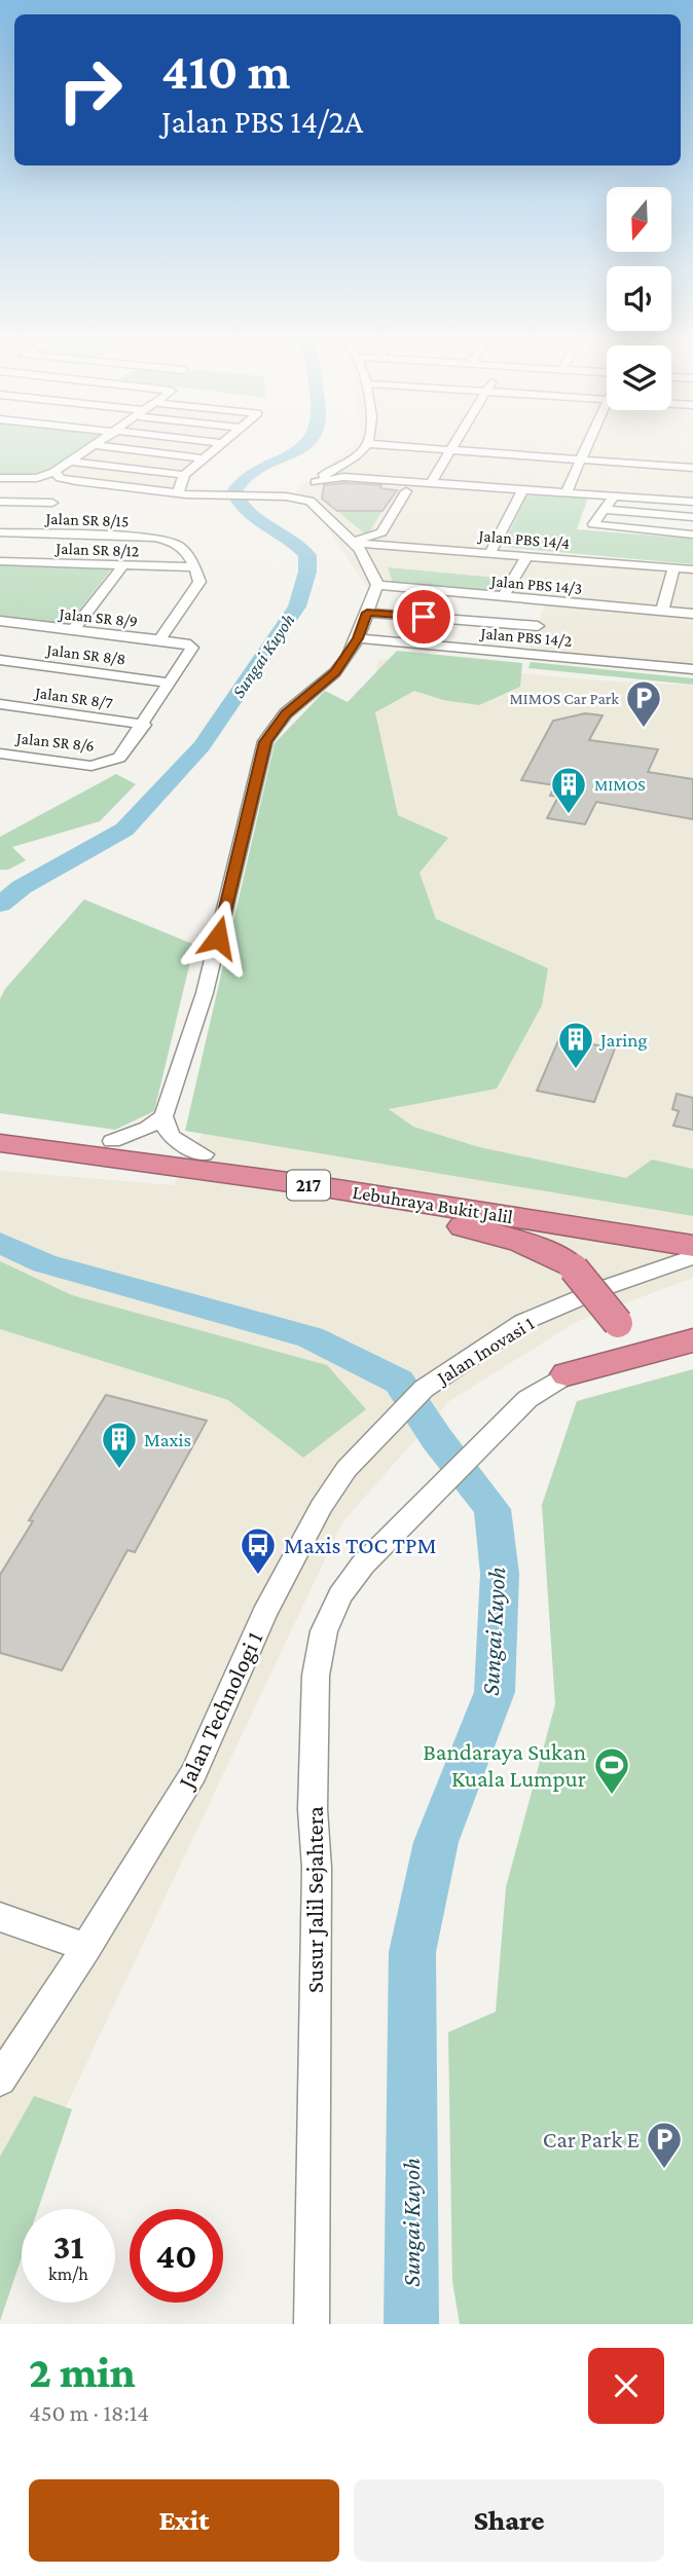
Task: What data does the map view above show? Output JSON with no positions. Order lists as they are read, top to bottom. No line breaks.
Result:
{"streets":{"highway":["217","Lebuhraya Bukit Jalil"],"street":["Jalan SR 8/15","Jalan PBS 14/4","Jalan SR 8/12","Jalan PBS 14/3","Jalan SR 8/9","Jalan PBS 14/2","Jalan SR 8/8","Jalan SR 8/7","Jalan SR 8/6","Jalan Inovasi 1","Jalan Technologi 1","Susur Jalil Sejahtera"]},"crossings":[["Jalan SR 8/15","Jalan SR 8/12"],["Jalan SR 8/9","Jalan SR 8/8"],["Jalan SR 8/7","Jalan SR 8/6"],["Jalan Inovasi 1","Jalan Technologi 1"]],"water":["Sungai Kuyoh"],"places":{"parking":["MIMOS Car Park","Car Park E"],"building":["MIMOS","Jaring","Maxis"],"bus stop":["Maxis TOC TPM"],"sports":["Bandaraya Sukan Kuala Lumpur"]},"north":"bottom","page":{"turn":["410 m","Jalan PBS 14/2A"],"speed":"31 km/h","limit":"40","heading":["2 min","450 m · 18:14"],"buttons":["Exit","Share"]}}
